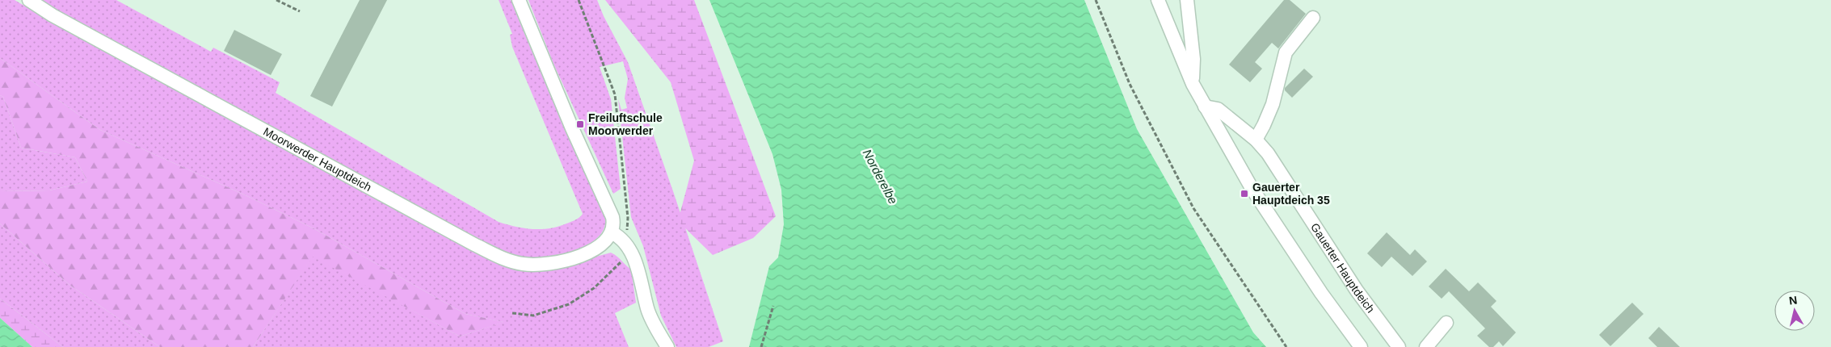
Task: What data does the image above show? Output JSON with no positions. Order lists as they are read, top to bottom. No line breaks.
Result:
{"streets":{"street":["Moorwerder Hauptdeich","Gauerter Hauptdeich"]},"water":["Norderelbe"],"places":{"transit":["Freiluftschule Moorwerder","Gauerter Hauptdeich 35"]},"north":"top"}
